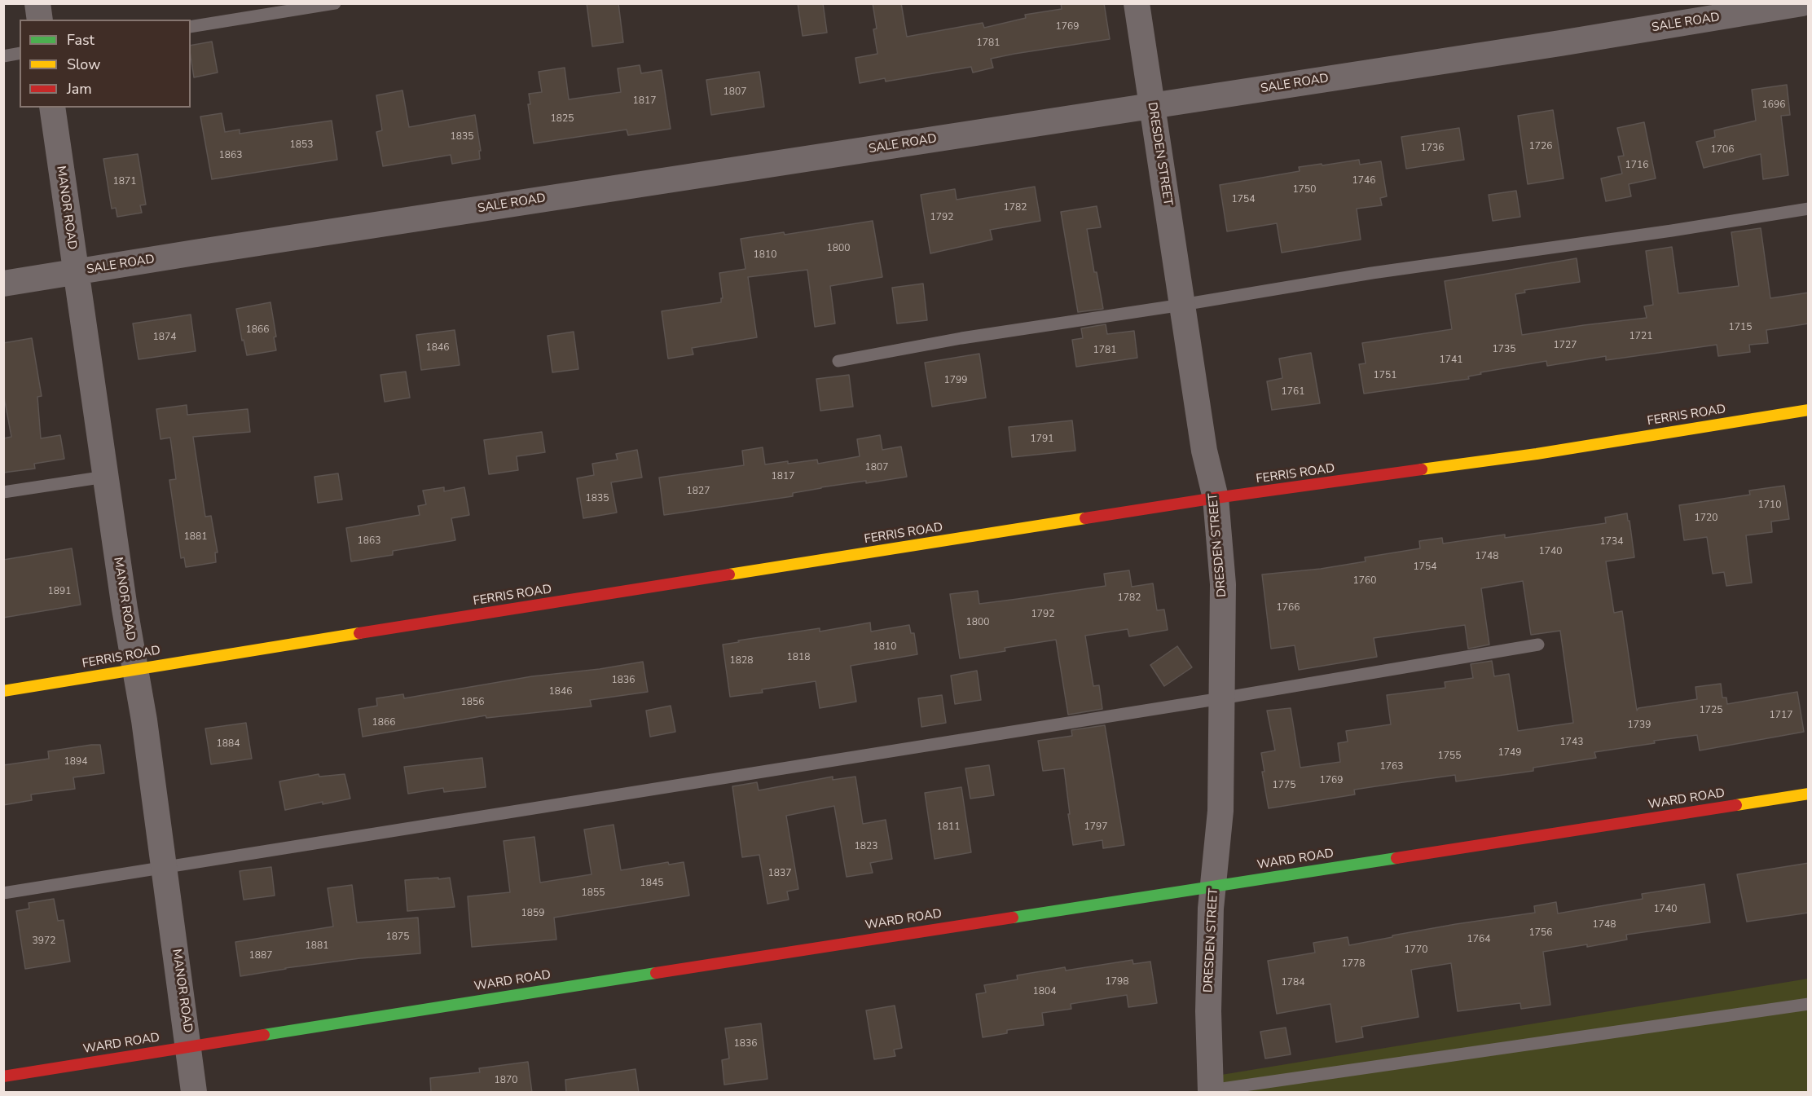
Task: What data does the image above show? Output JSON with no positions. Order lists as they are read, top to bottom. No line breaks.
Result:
{"streets":{"main road":["FERRIS ROAD","WARD ROAD"],"street":["SALE ROAD","DRESDEN STREET","MANOR ROAD"]},"crossings":[["SALE ROAD","DRESDEN STREET"],["SALE ROAD","MANOR ROAD"],["DRESDEN STREET","FERRIS ROAD"],["DRESDEN STREET","WARD ROAD"],["MANOR ROAD","FERRIS ROAD"],["MANOR ROAD","WARD ROAD"]],"house_numbers":["1769","1781","1807","1817","1696","1825","1835","1853","1726","1736","1706","1863","1716","1746","1871","1750","1754","1782","1792","1800","1810","1715","1866","1721","1874","1727","1846","1735","1781","1741","1751","1799","1761","1791","1807","1817","1827","1835","1710","1720","1881","1863","1734","1740","1748","1754","1760","1891","1782","1766","1792","1800","1810","1818","1828","1836","1846","1856","1725","1717","1866","1739","1743","1884","1749","1755","1894","1763","1769","1775","1811","1797","1823","1837","1845","1855","1740","1859","1748","1756","1875","1764","3972","1881","1770","1887","1778","1798","1784","1804","1836","1870"],"legend":["Fast","Slow","Jam"]}
